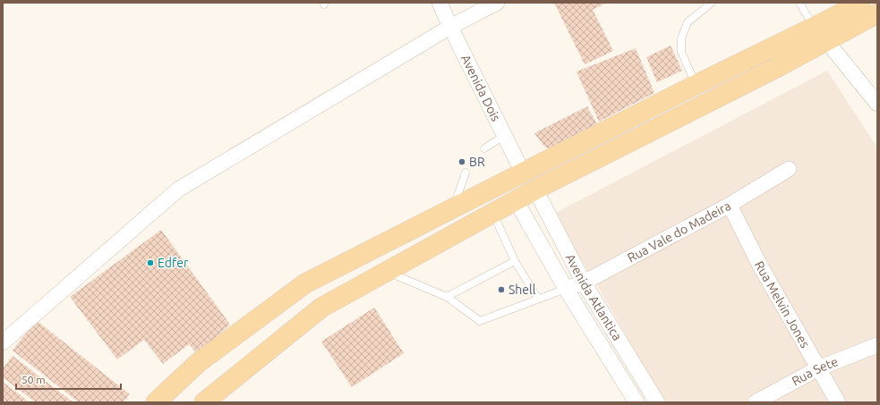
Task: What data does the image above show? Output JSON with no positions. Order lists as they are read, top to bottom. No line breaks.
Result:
{"streets":{"street":["Avenida Dois","Rua Vale do Madeira","Avenida Atlantica","Rua Melvin Jones","Rua Sete"]},"crossings":[["Rua Vale do Madeira","Avenida Atlantica"],["Rua Vale do Madeira","Rua Melvin Jones"],["Rua Melvin Jones","Rua Sete"]],"places":["BR","Edfer","Shell"],"scale_bar":"50 m"}
